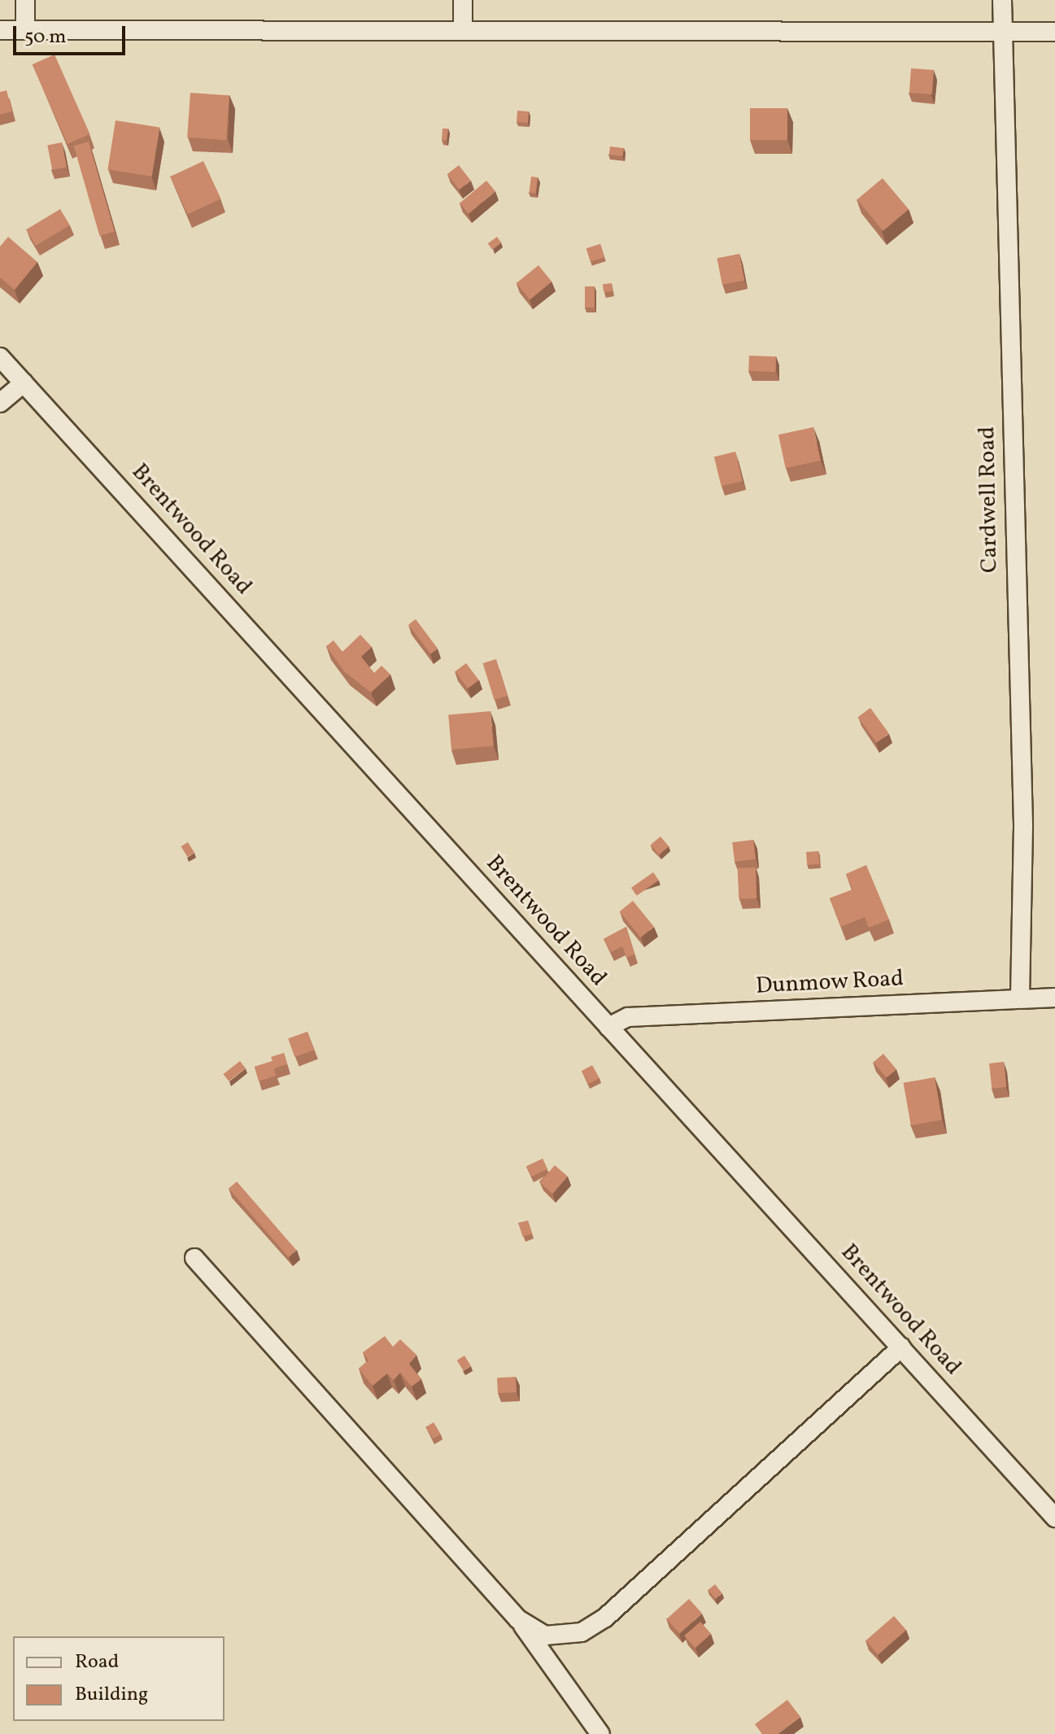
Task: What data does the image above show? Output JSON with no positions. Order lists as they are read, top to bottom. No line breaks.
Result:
{"streets":{"street":["Cardwell Road","Brentwood Road","Dunmow Road"]},"crossings":[["Cardwell Road","Dunmow Road"],["Brentwood Road","Dunmow Road"]],"legend":["Road","Building"],"scale_bar":"50 m"}
